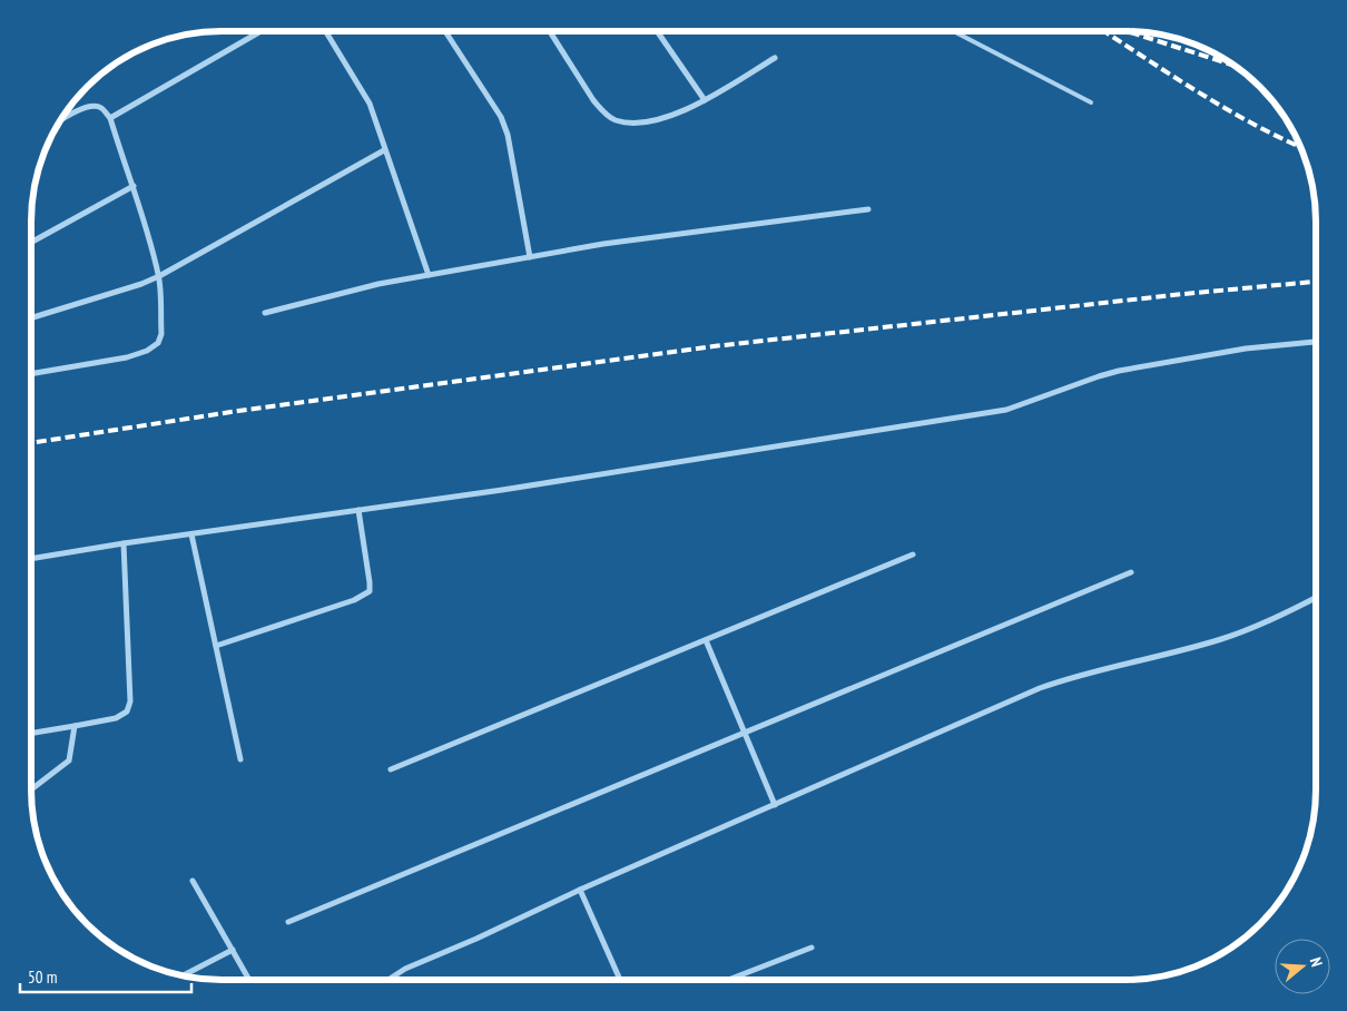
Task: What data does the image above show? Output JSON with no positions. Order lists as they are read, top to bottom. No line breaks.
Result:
{"scale_bar":"50 m","north":"right"}
